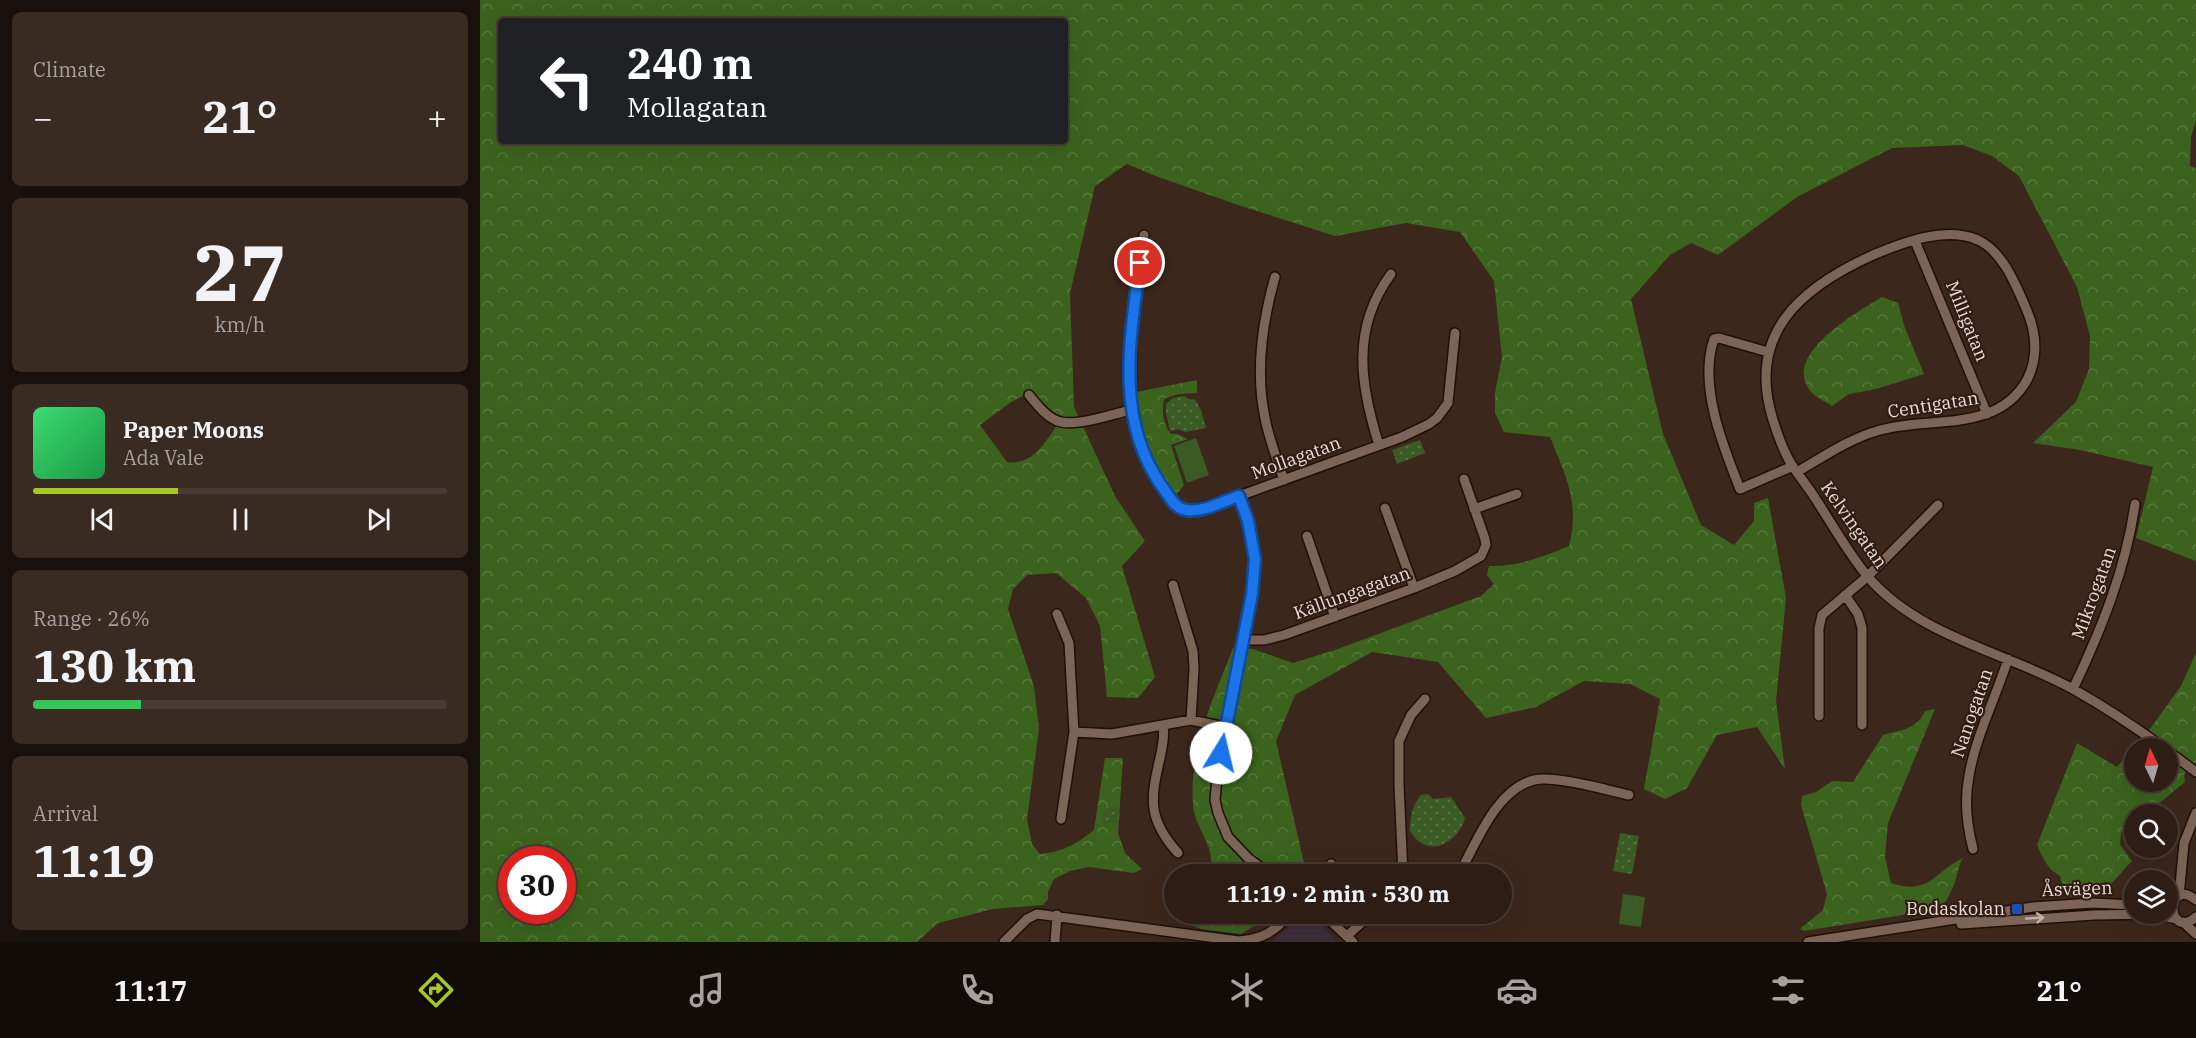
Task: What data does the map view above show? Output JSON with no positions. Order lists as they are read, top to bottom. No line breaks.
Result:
{"streets":{"street":["Milligatan","Centigatan","Mollagatan","Kelvingatan","Källungagatan","Mikrogatan","Nanogatan","Åsvägen"]},"crossings":[["Milligatan","Centigatan"],["Milligatan","Kelvingatan"],["Centigatan","Kelvingatan"],["Kelvingatan","Mikrogatan"],["Kelvingatan","Nanogatan"]],"places":{"transit":["Bodaskolan"]},"north":"top","page":{"tile":["Climate",["27","km/h"],["Range · 26%","130 km"],["Arrival","11:19"]],"turn":["240 m","Mollagatan"],"heat":["−","21°","+"],"song":["Paper Moons","Ada Vale"],"limit":"30","trip":"11:19 · 2 min · 530 m","tabs":["11:17","21°"]}}
